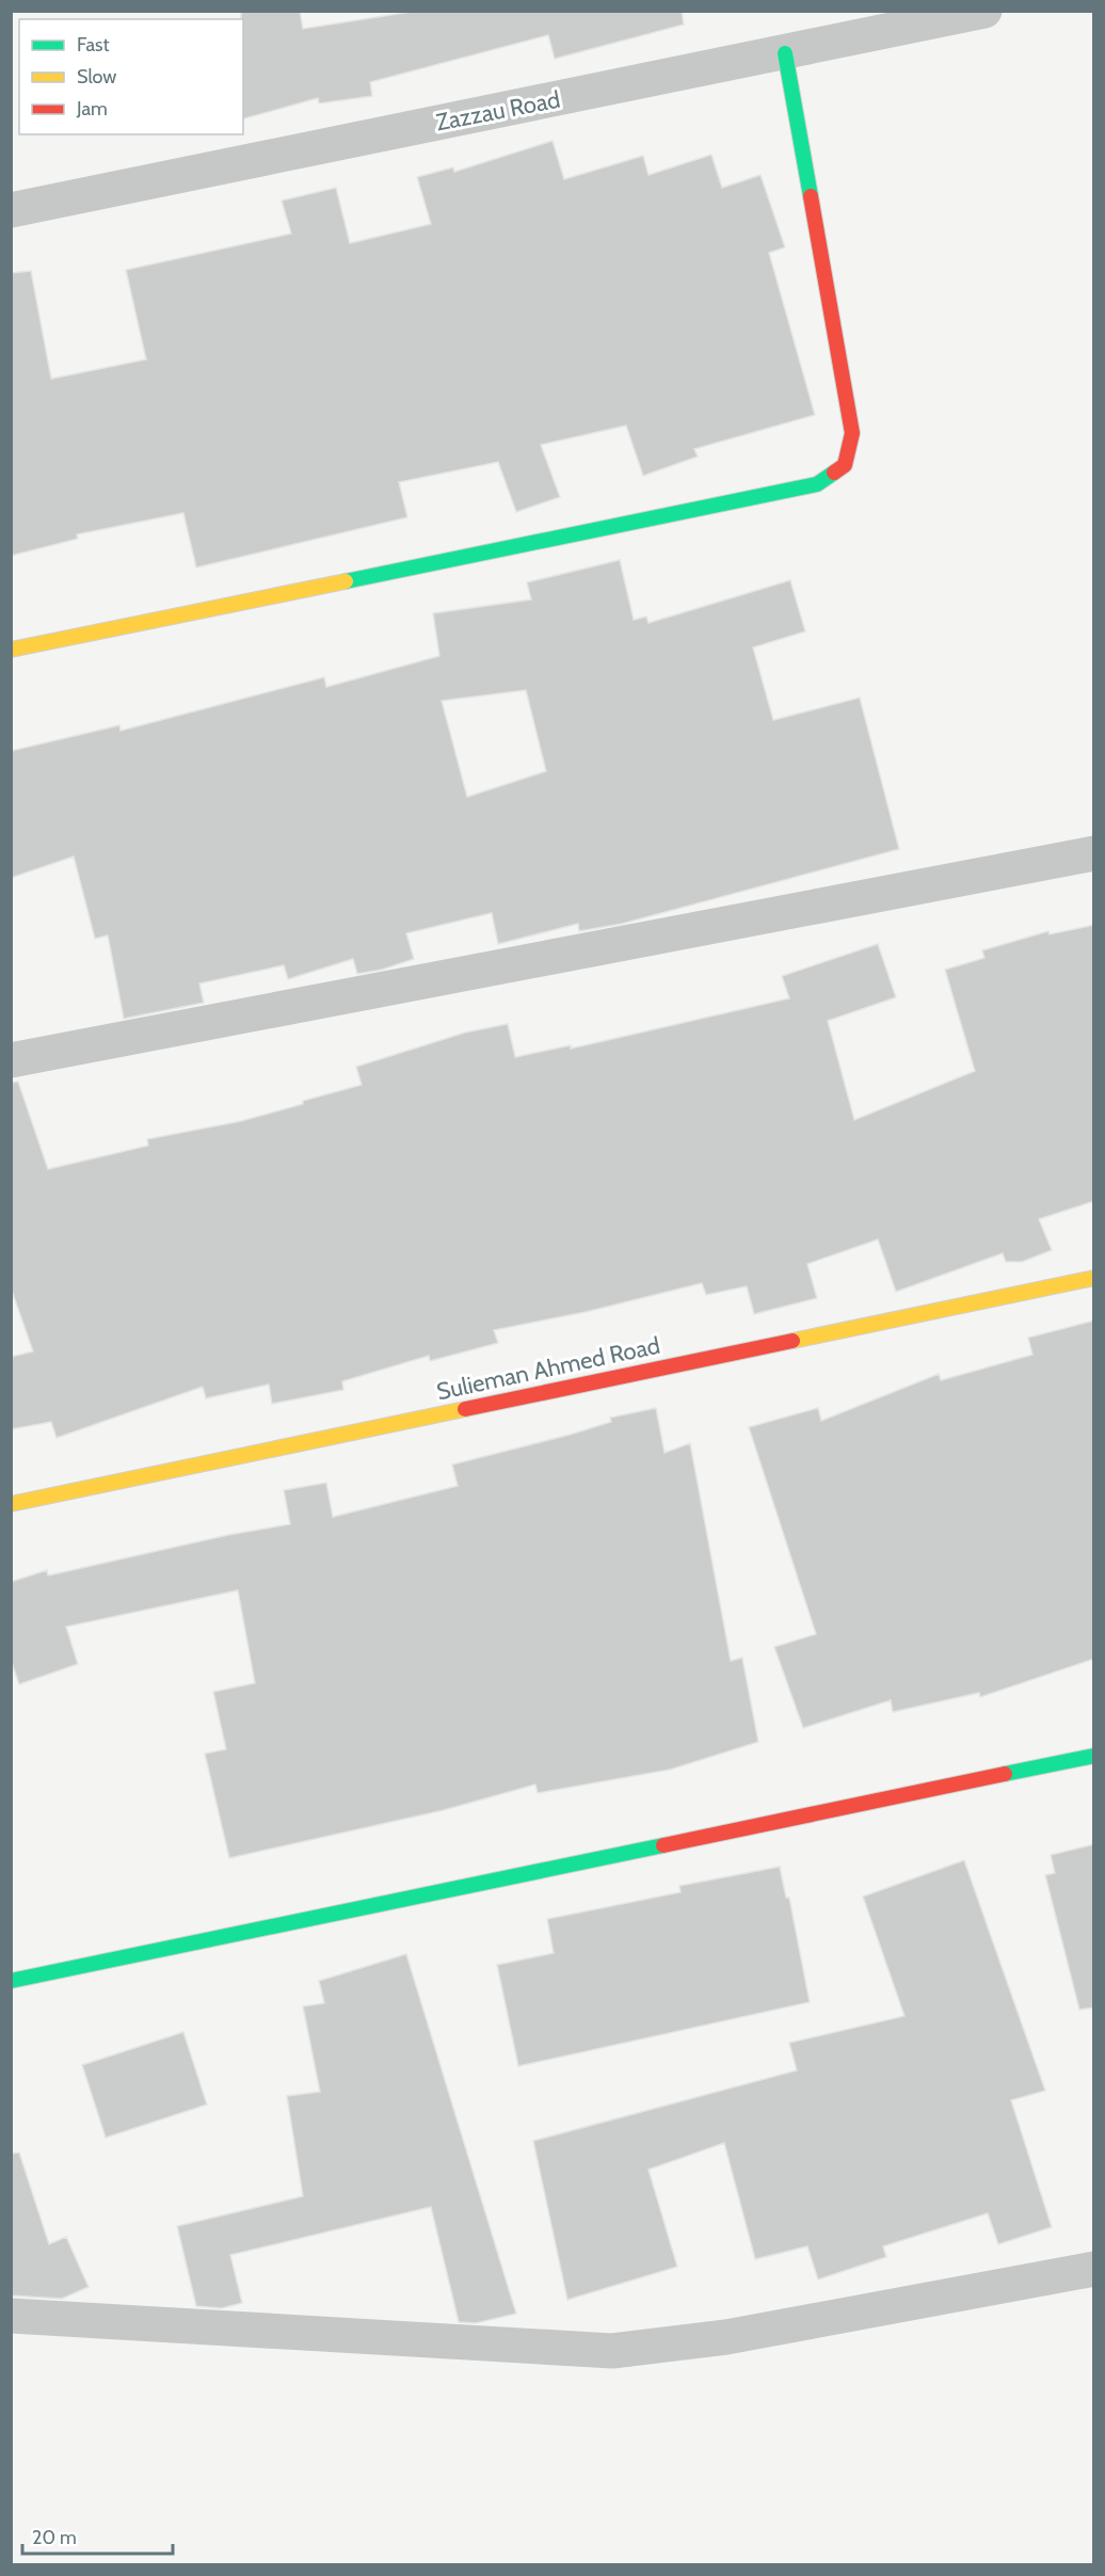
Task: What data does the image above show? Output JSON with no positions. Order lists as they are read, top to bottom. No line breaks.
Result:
{"streets":{"street":["Zazzau Road","Sulieman Ahmed Road"]},"legend":["Fast","Slow","Jam"],"scale_bar":"20 m"}
